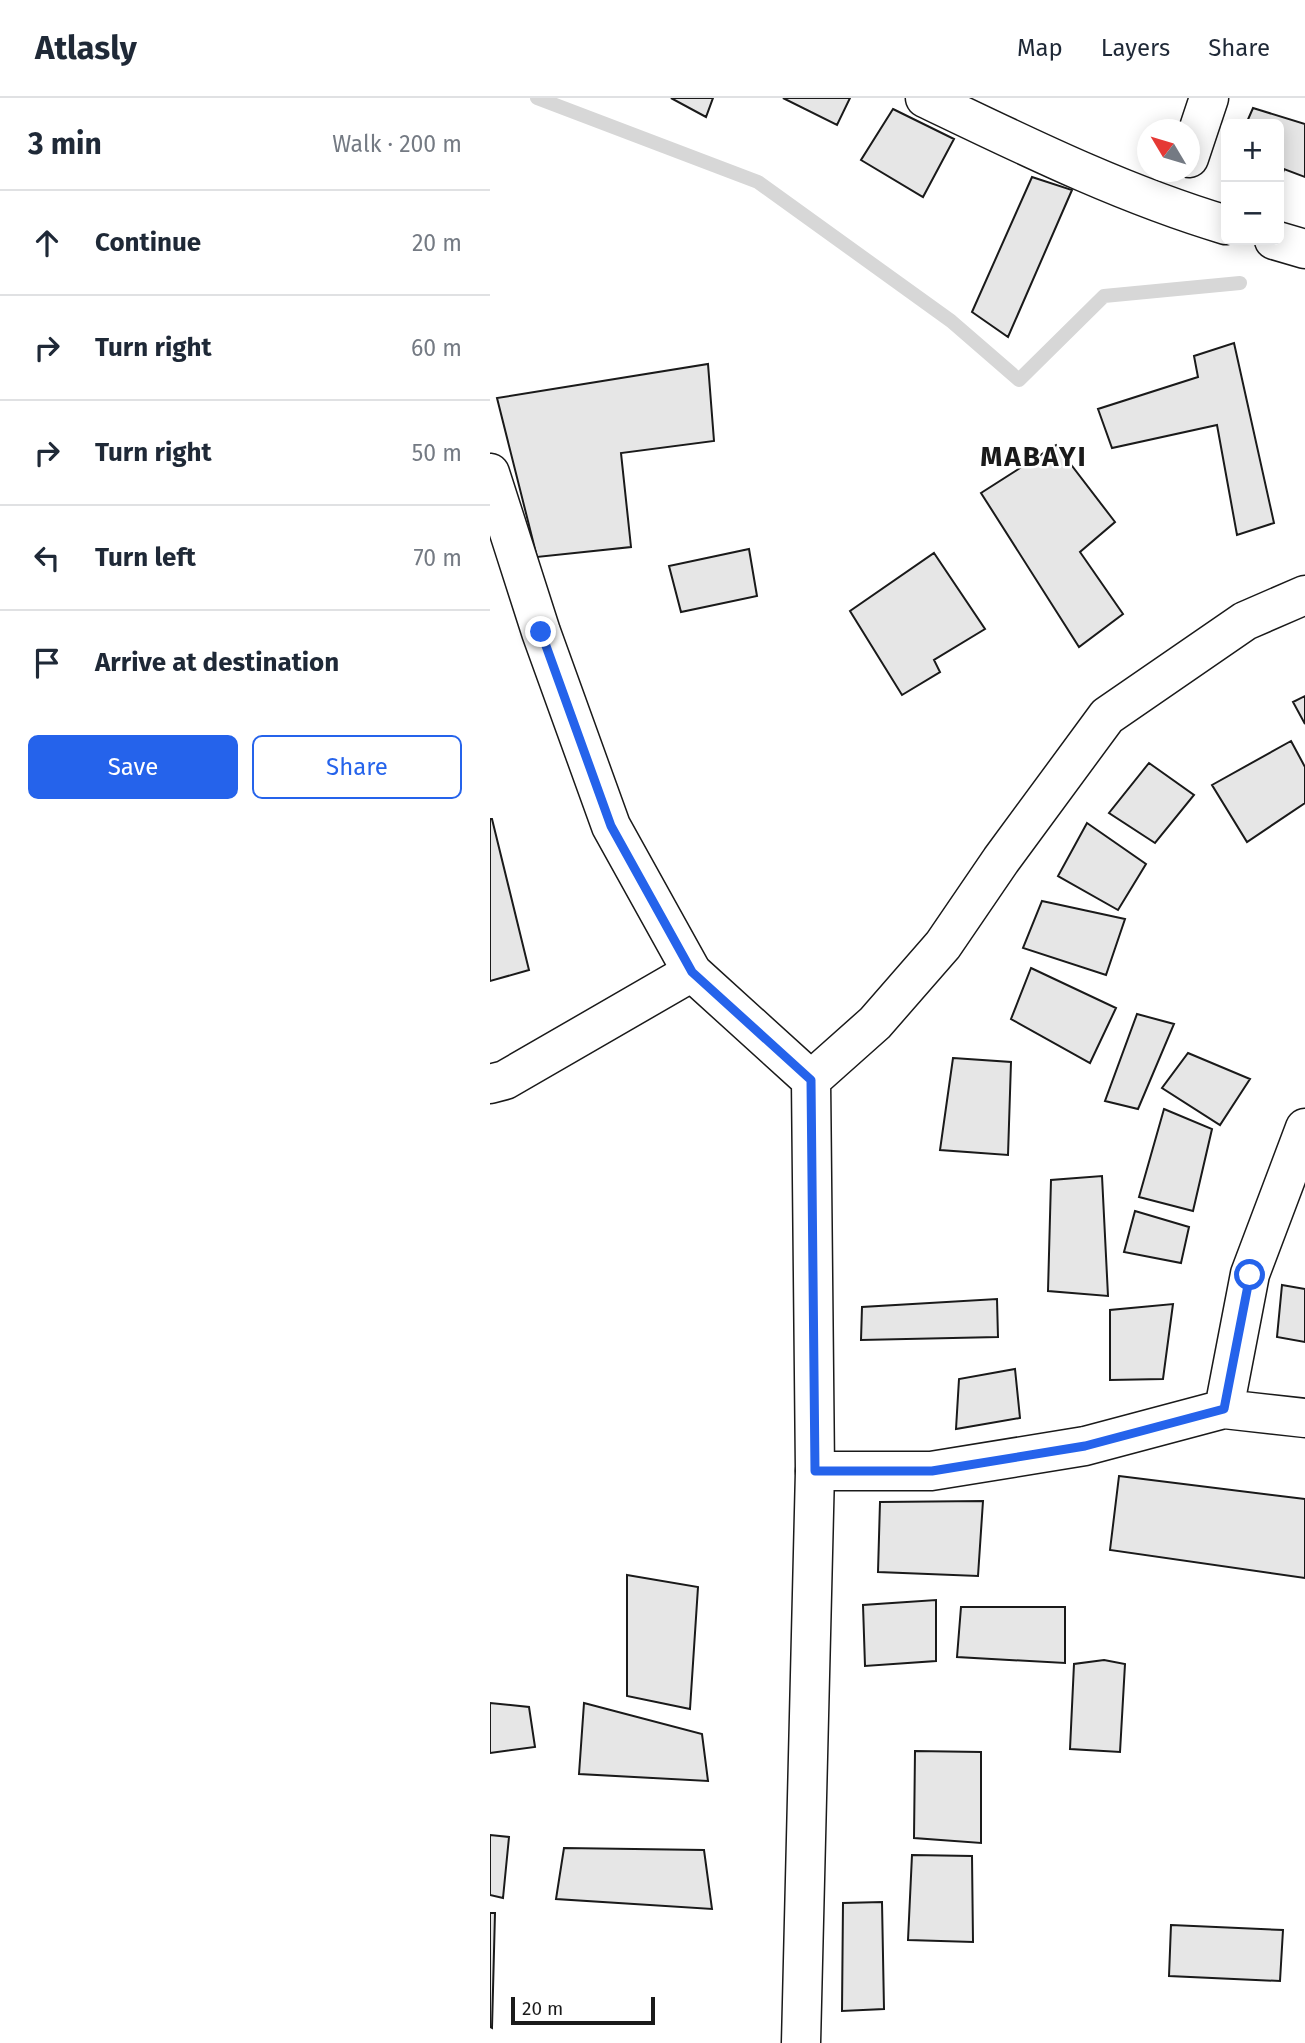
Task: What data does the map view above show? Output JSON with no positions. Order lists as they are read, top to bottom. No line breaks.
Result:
{"districts":["MABAYI"],"scale_bar":"20 m","north":"top left","page":{"header":"Atlasly","nav":["Map","Layers","Share"],"heading":["3 min","Walk · 200 m"],"map_buttons":["+","−"],"list":[["Continue","20 m"],["Turn right","60 m"],["Turn right","50 m"],["Turn left","70 m"],"Arrive at destination"],"buttons":["Save","Share"],"scale":"20 m"}}
